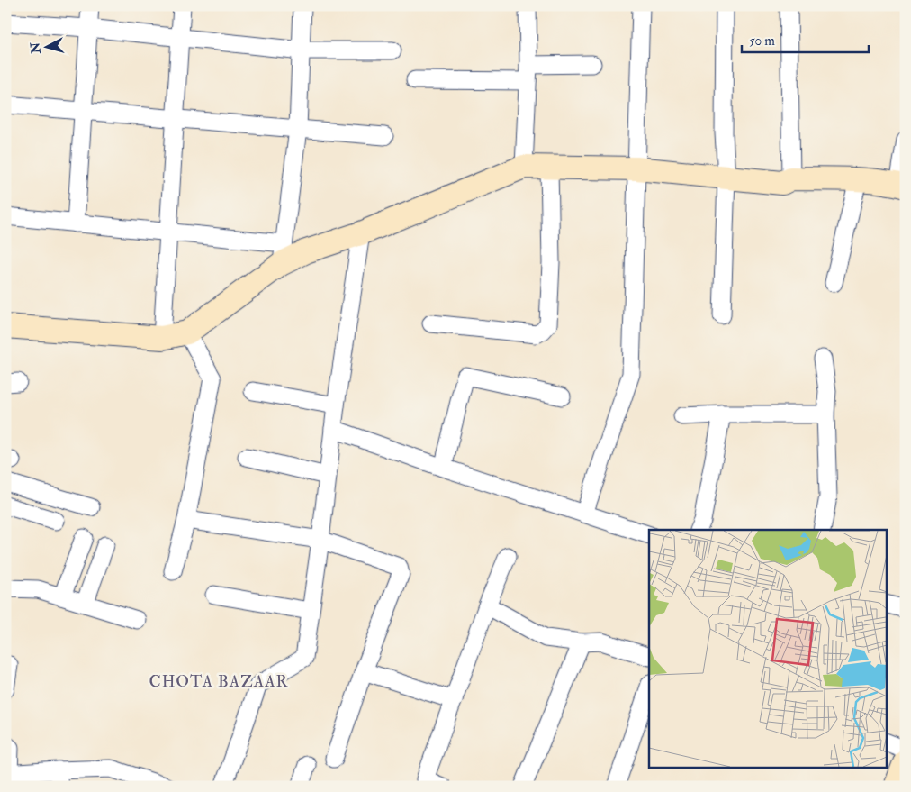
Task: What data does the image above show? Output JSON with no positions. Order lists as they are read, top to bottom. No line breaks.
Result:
{"districts":["CHOTA BAZAAR"],"scale_bar":"50 m","north":"left"}
